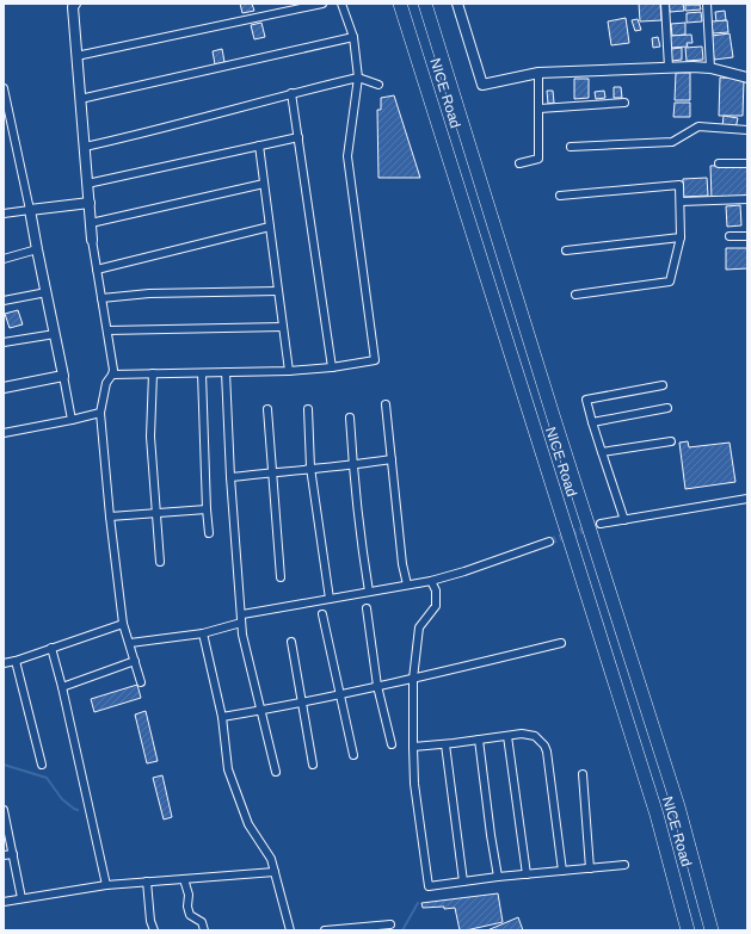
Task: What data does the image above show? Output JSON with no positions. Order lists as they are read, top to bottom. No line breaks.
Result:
{"streets":{"highway":["NICE Road"]}}
